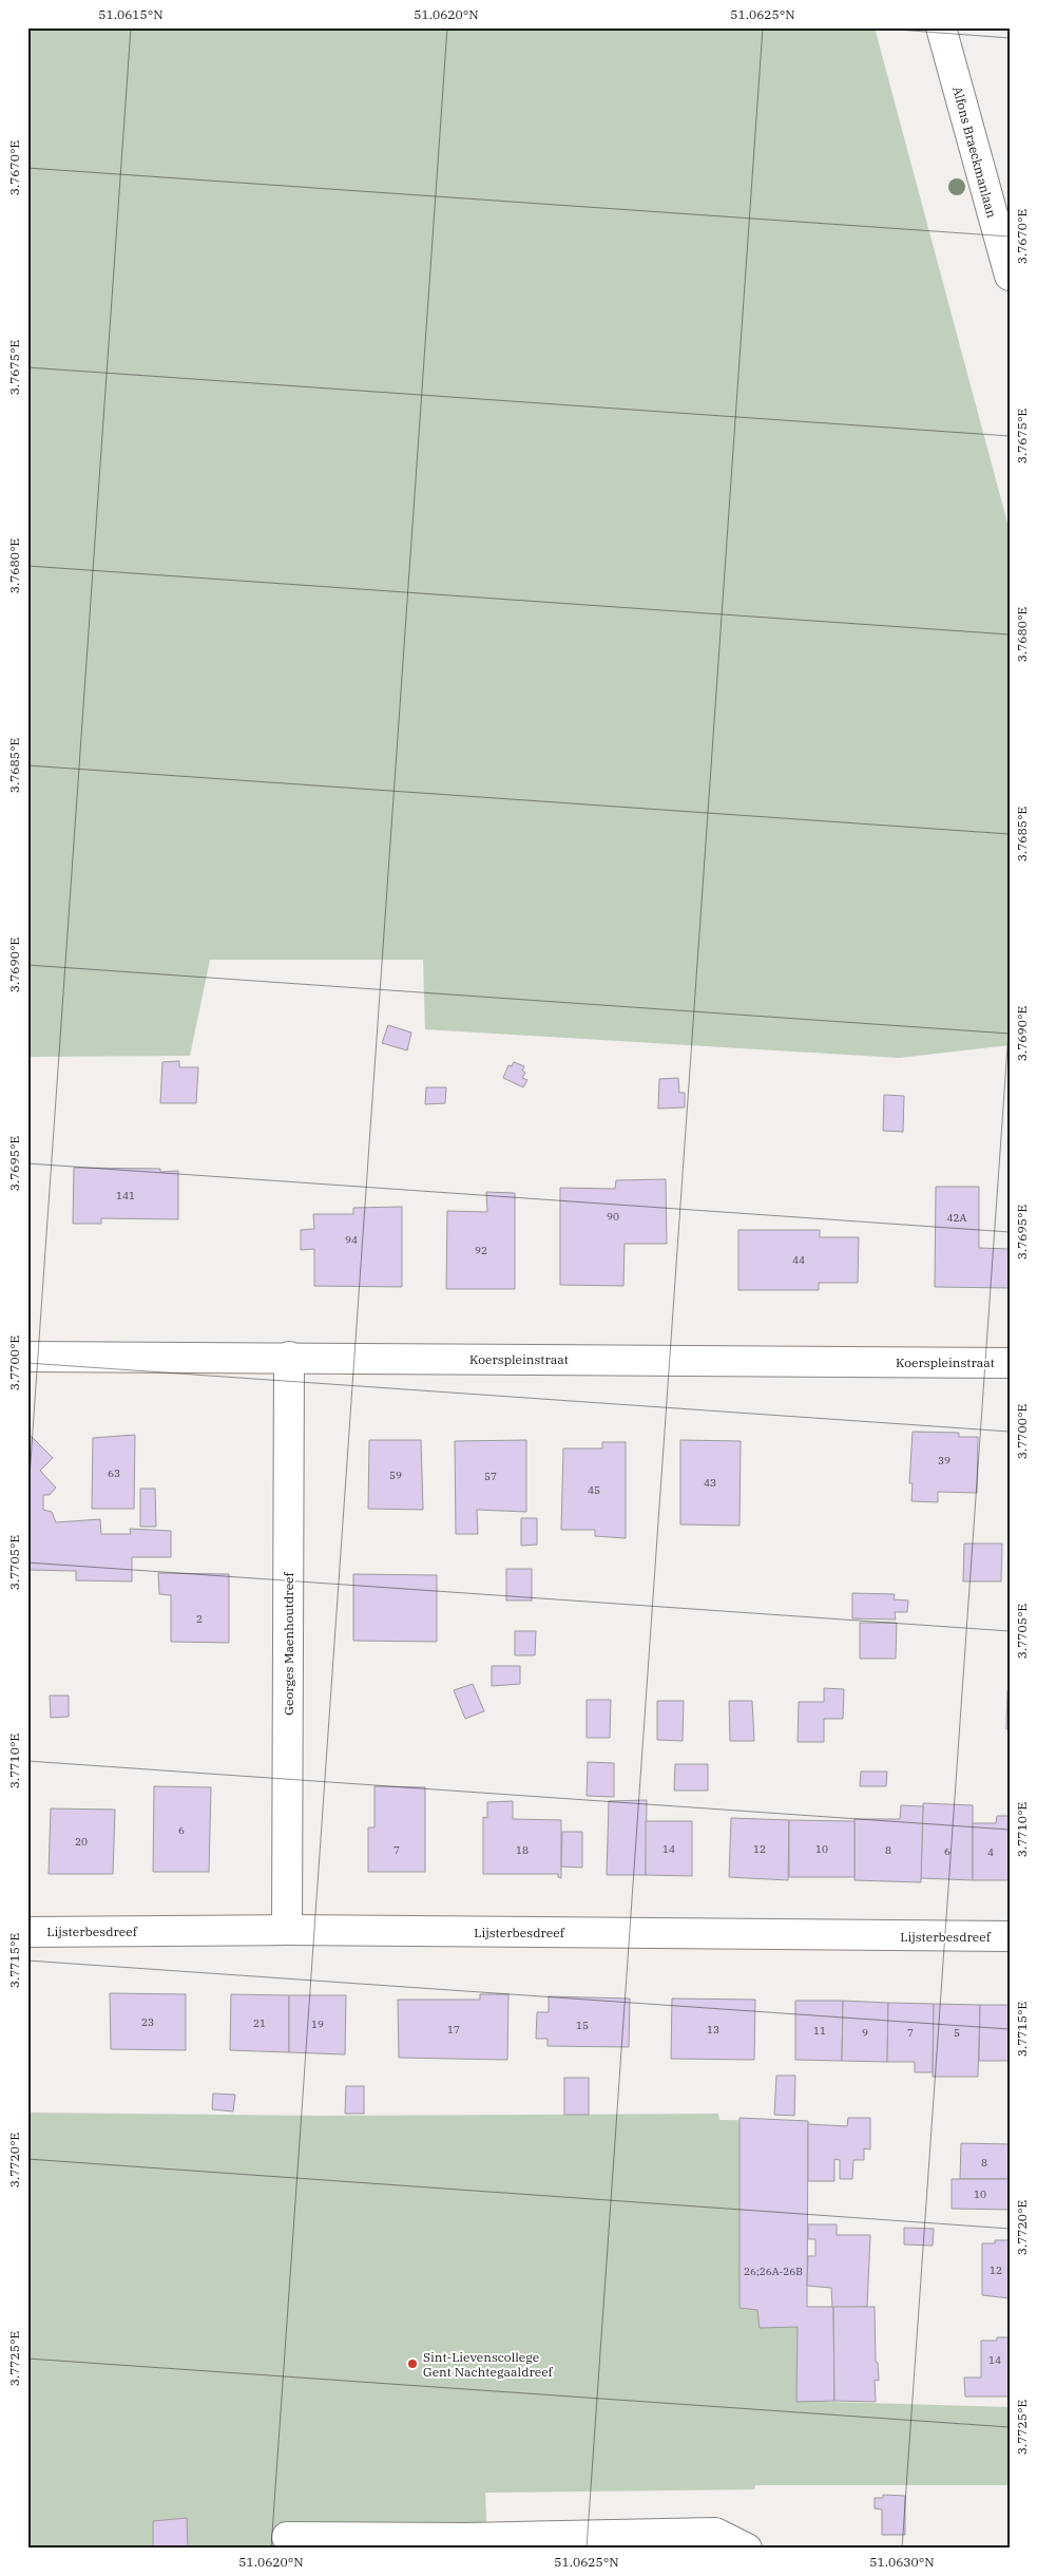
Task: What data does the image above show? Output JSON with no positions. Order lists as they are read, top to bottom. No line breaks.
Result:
{"streets":{"street":["Alfons Braeckmanlaan","Koerspleinstraat","Georges Maenhoutdreef","Lijsterbesdreef"]},"crossings":[["Koerspleinstraat","Georges Maenhoutdreef"],["Georges Maenhoutdreef","Lijsterbesdreef"]],"places":["Sint-Lievenscollege Gent Nachtegaaldreef"],"house_numbers":["141","90","42A","94","92","44","39","63","59","57","43","45","2","6","20","14","12","10","7","18","8","6","4","23","21","19","15","17","13","11","9","7","5","8","10","12","26;26A-26B","14"],"coordinates":["51.0615°N","51.0620°N","51.0625°N","3.7670°E","3.7675°E","3.7680°E","3.7685°E","3.7690°E","3.7695°E","3.7700°E","3.7705°E","3.7710°E","3.7715°E","3.7720°E","3.7725°E","51.0630°N"]}
